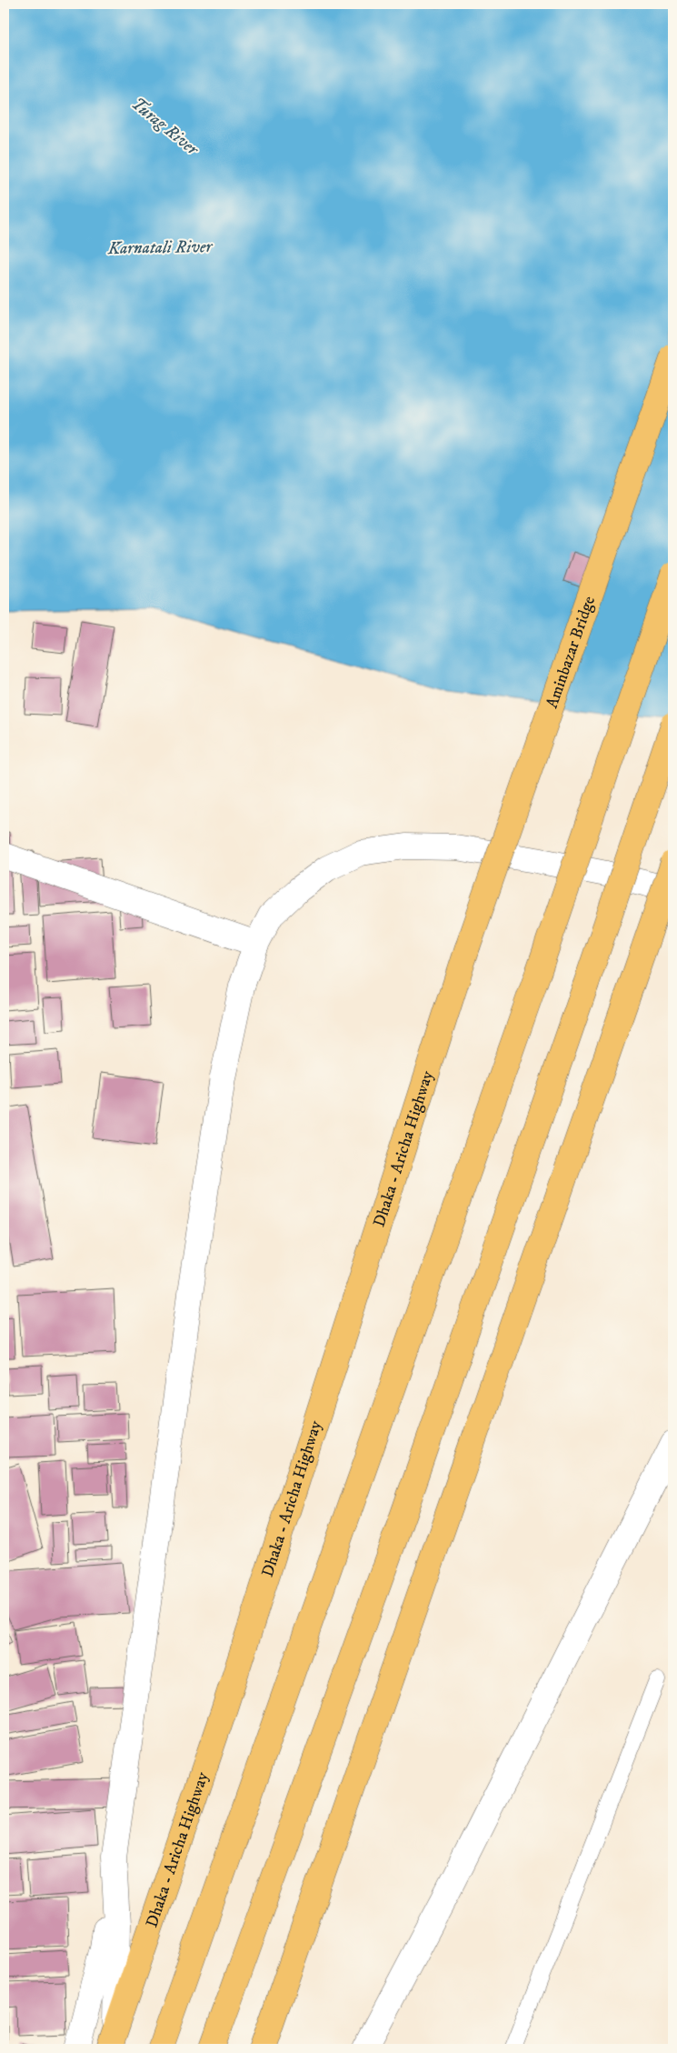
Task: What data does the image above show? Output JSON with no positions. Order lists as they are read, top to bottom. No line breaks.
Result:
{"streets":{"highway":["Aminbazar Bridge","Dhaka - Aricha Highway"]},"crossings":[["Aminbazar Bridge","Dhaka - Aricha Highway"]],"water":["Turag River","Karnatali River"]}
